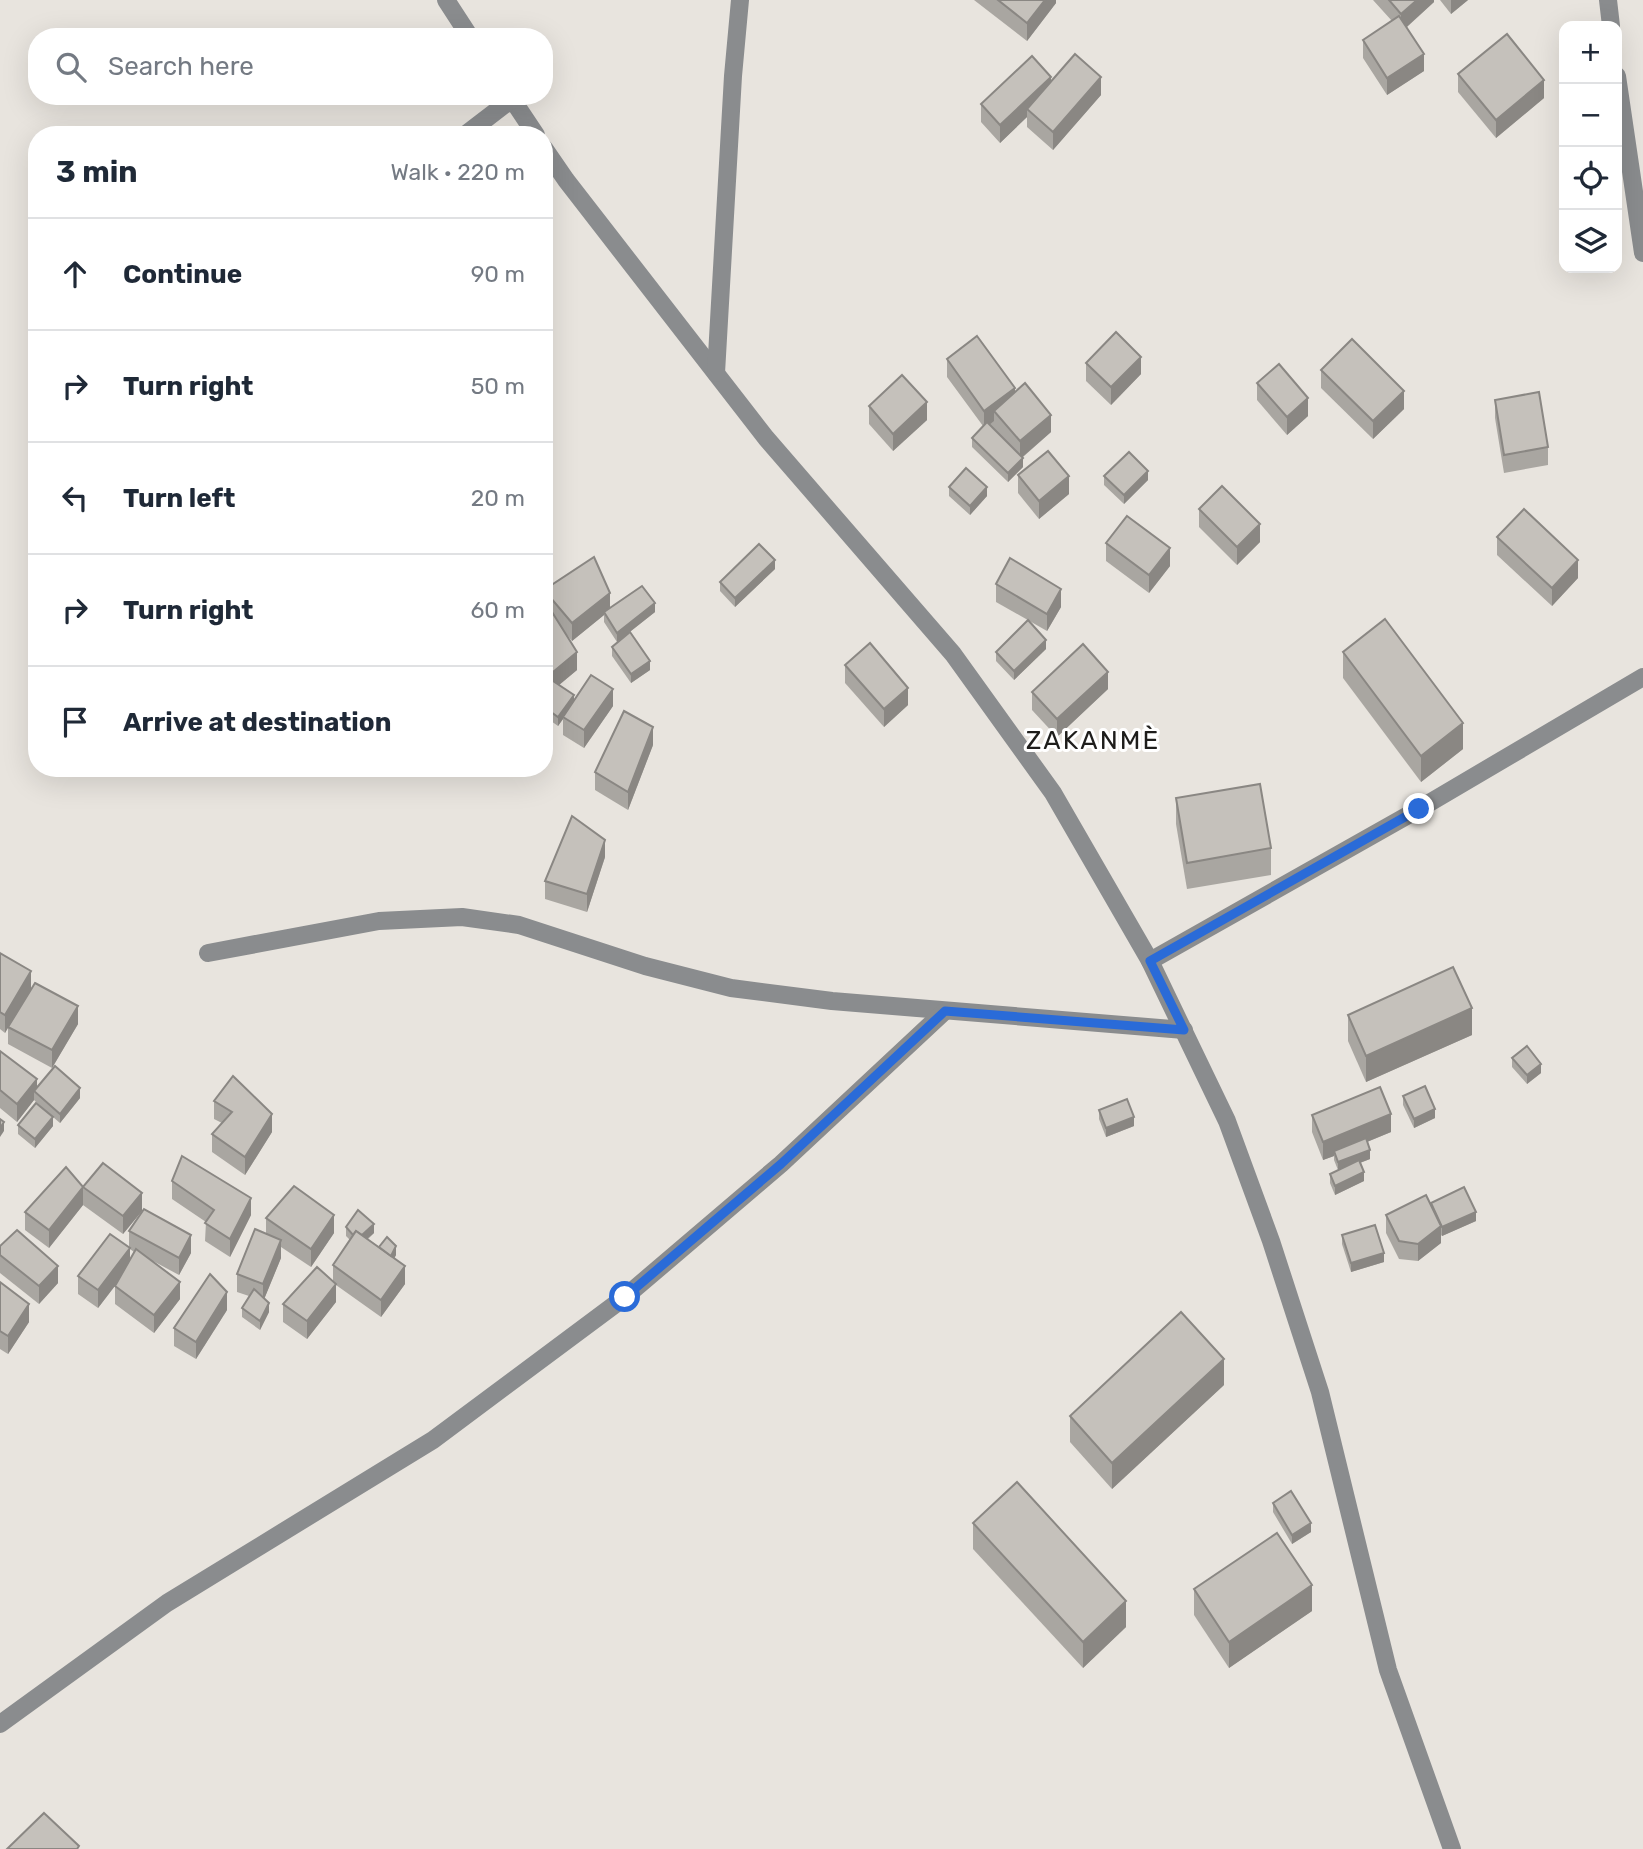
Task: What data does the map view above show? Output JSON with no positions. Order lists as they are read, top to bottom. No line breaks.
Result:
{"districts":["ZAKANMÈ"],"page":{"map_buttons":["+","−"],"search":"Search here","heading":["3 min","Walk · 220 m"],"list":[["Continue","90 m"],["Turn right","50 m"],["Turn left","20 m"],["Turn right","60 m"],"Arrive at destination"]}}
